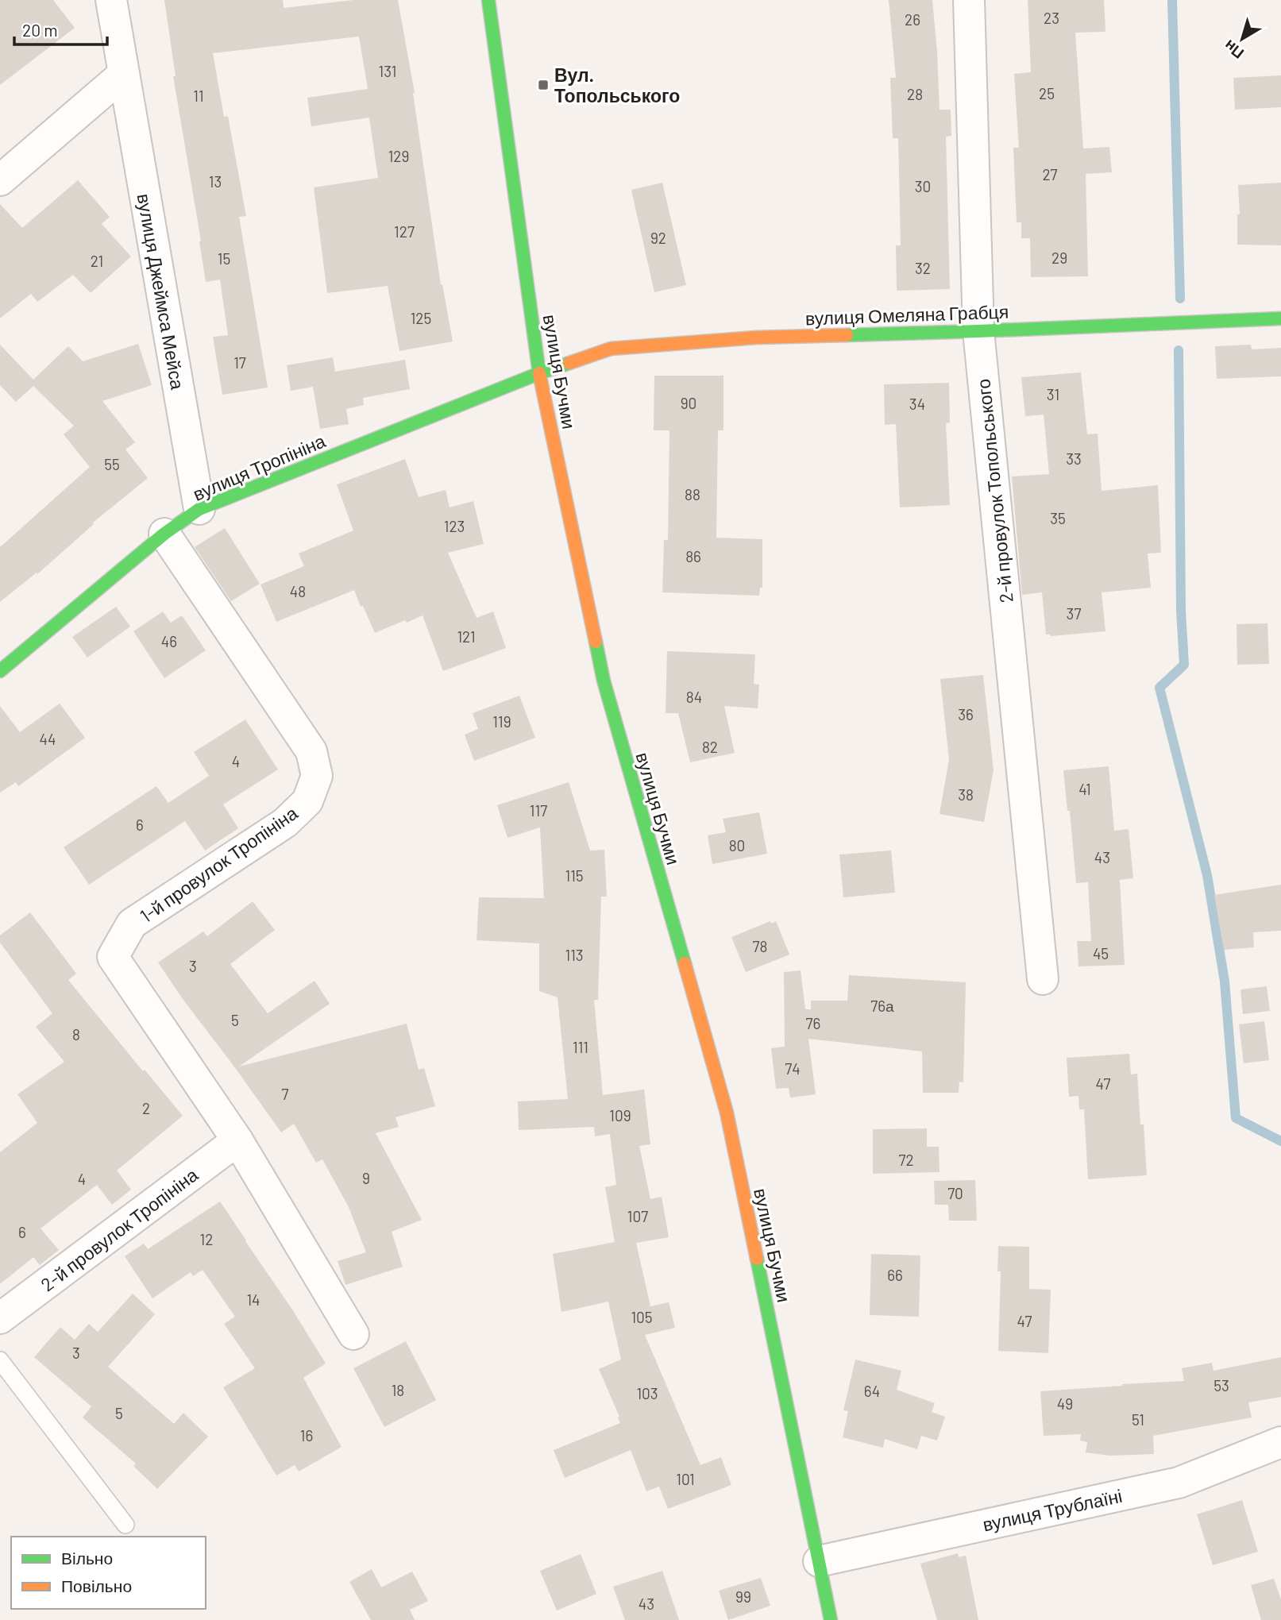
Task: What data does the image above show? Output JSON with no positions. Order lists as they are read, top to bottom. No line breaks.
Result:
{"streets":{"street":["вулиця Джеймса Мейса","вулиця Омеляна Грабця","вулиця Бучми","вулиця Тропініна","2-й провулок Топольського","1-й провулок Тропініна","2-й провулок Тропініна","вулиця Трублаїні"]},"crossings":[["вулиця Джеймса Мейса","вулиця Тропініна"],["вулиця Омеляна Грабця","вулиця Бучми"],["вулиця Омеляна Грабця","вулиця Тропініна"],["вулиця Омеляна Грабця","2-й провулок Топольського"],["вулиця Бучми","вулиця Тропініна"],["вулиця Бучми","вулиця Трублаїні"],["вулиця Тропініна","1-й провулок Тропініна"],["1-й провулок Тропініна","2-й провулок Тропініна"]],"places":{"transit":["Вул. Топольського"]},"house_numbers":["23","26","131","25","28","11","129","27","13","30","127","92","29","15","21","32","125","17","31","90","34","33","55","88","35","123","86","48","37","121","46","84","36","119","44","82","4","41","38","117","6","80","43","115","78","45","113","3","76а","5","76","8","111","74","47","7","2","109","72","9","4","70","107","6","12","66","14","105","47","3","53","18","64","103","49","5","51","16","101","99","43"],"legend":["Вільно","Повільно"],"scale_bar":"20 m","north":"bottom left"}
